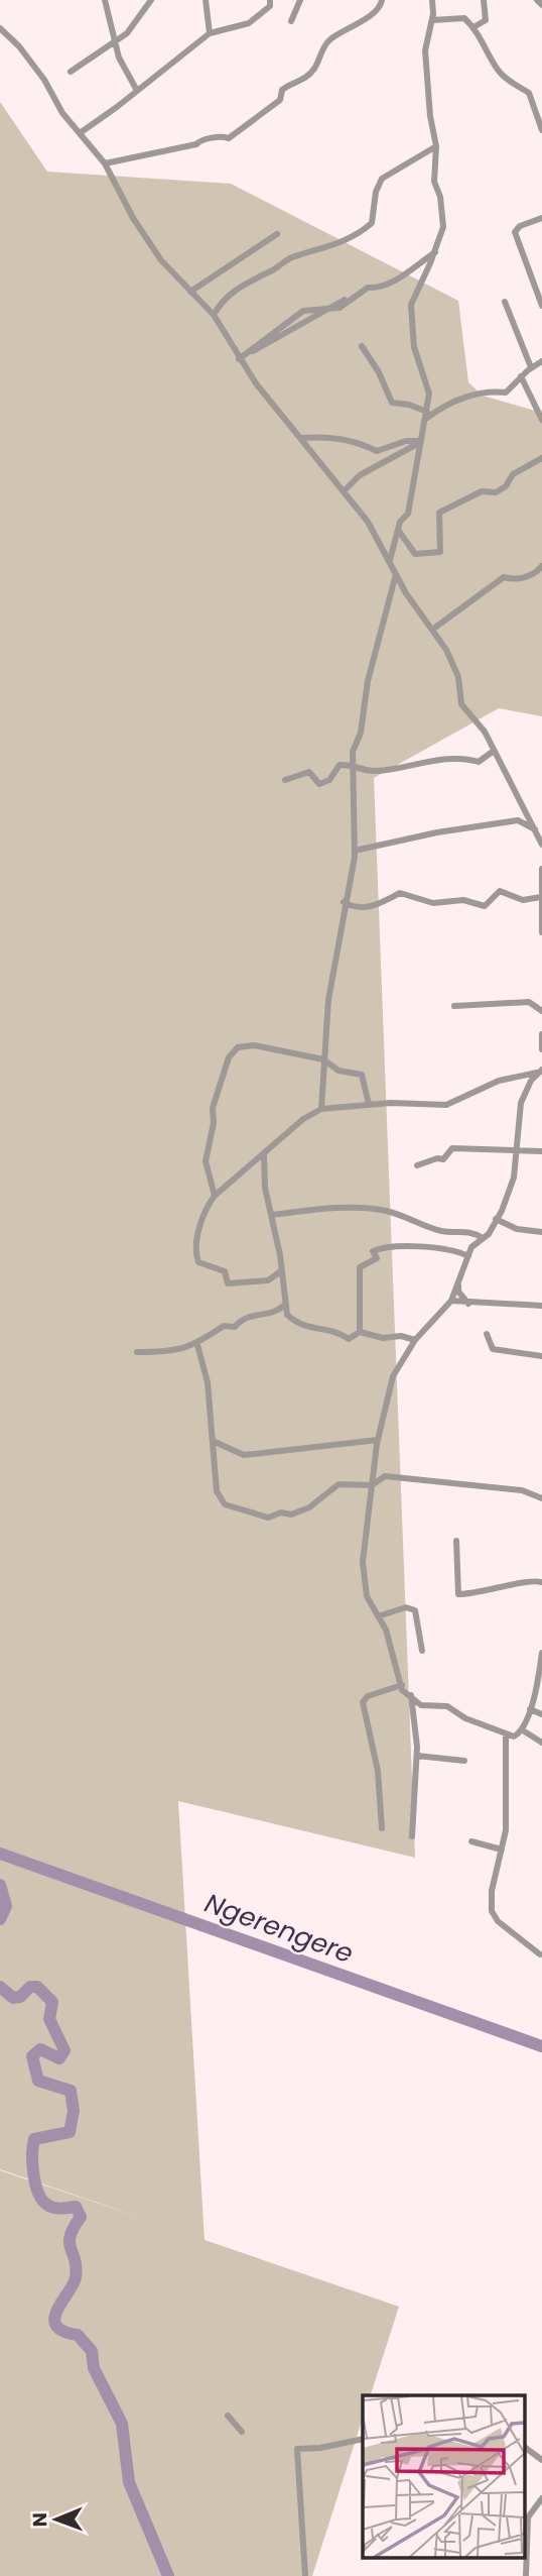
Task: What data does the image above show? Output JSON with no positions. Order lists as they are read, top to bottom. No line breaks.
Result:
{"water":["Ngerengere"],"north":"left"}
